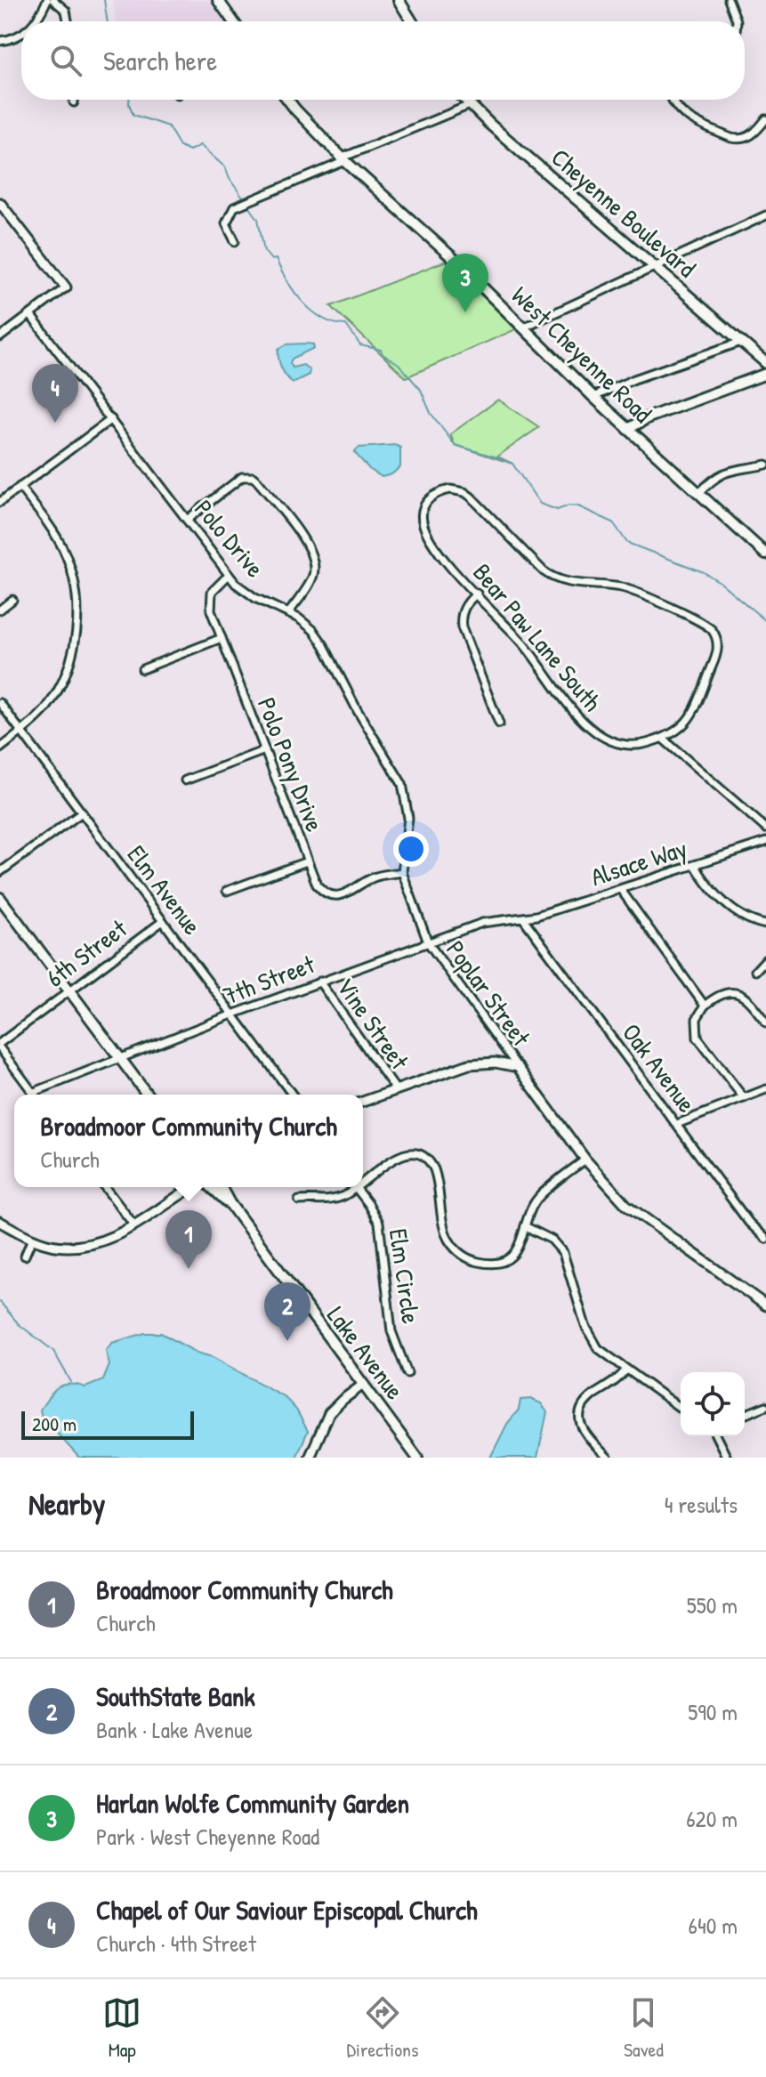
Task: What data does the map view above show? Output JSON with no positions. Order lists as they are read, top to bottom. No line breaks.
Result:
{"streets":{"main road":["Cheyenne Boulevard","West Cheyenne Road","Lake Avenue"],"street":["Polo Drive","Bear Paw Lane South","Polo Pony Drive","Alsace Way","Elm Avenue","6th Street","7th Street","Poplar Street","Vine Street","Oak Avenue","Elm Circle"]},"crossings":[["Polo Drive","Polo Pony Drive"],["Polo Drive","7th Street"],["Polo Drive","Poplar Street"],["Alsace Way","7th Street"],["Alsace Way","Oak Avenue"],["Elm Avenue","6th Street"],["Elm Avenue","7th Street"],["7th Street","Poplar Street"],["7th Street","Vine Street"],["7th Street","Oak Avenue"]],"scale_bar":"200 m","page":{"search":"Search here","pins":["3","4","1","2"],"popup":["Broadmoor Community Church","Church"],"scale":"200 m","heading":["Nearby","4 results"],"list":[{"mark":"1","name":"Broadmoor Community Church","note":"Church","value":"550 m"},{"mark":"2","name":"SouthState Bank","note":"Bank · Lake Avenue","value":"590 m"},{"mark":"3","name":"Harlan Wolfe Community Garden","note":"Park · West Cheyenne Road","value":"620 m"},{"mark":"4","name":"Chapel of Our Saviour Episcopal Church","note":"Church · 4th Street","value":"640 m"}],"nav":["Map","Directions","Saved"]}}
